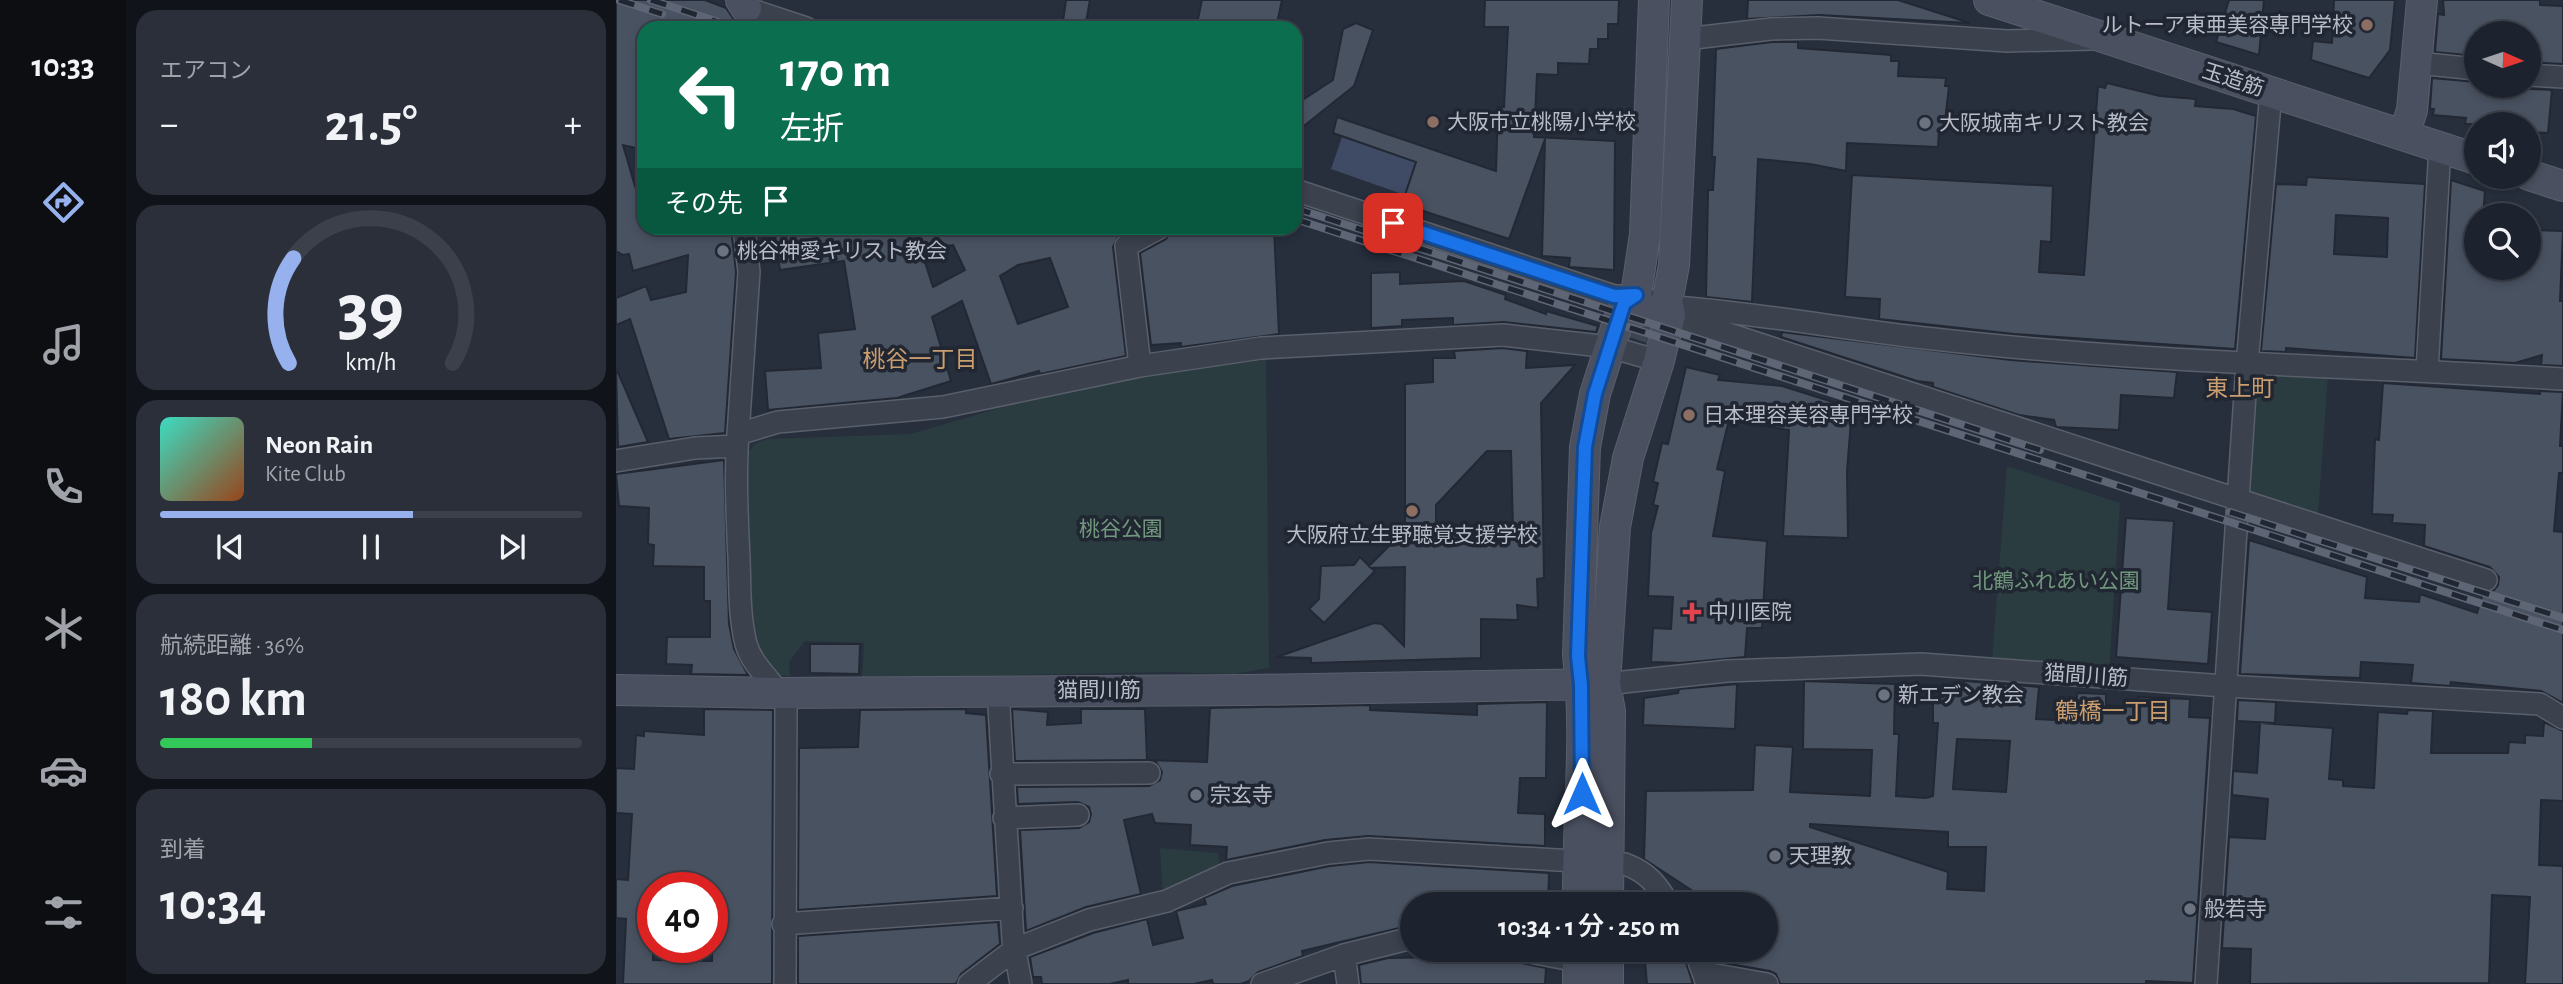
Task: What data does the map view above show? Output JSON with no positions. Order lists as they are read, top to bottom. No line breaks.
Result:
{"streets":{"street":["玉造筋","猫間川筋"]},"districts":["桃谷一丁目","東上町","鶴橋一丁目"],"parks":["桃谷公園","北鶴ふれあい公園"],"places":{"other":["ルトーア東亜美容専門学校","大阪市立桃陽小学校","大阪城南キリスト教会","桃谷神愛キリスト教会","日本理容美容専門学校","大阪府立生野聴覚支援学校","新エデン教会","宗玄寺","天理教","般若寺"],"health":["中川医院"]},"north":"right","page":{"tabs":"10:33","tile":["エアコン",["航続距離 · 36%","180 km"],["到着","10:34"]],"turn":["170 m","左折"],"heat":["−","21.5°","+"],"then":"その先","song":["Neon Rain","Kite Club"],"limit":"40","trip":"10:34 · 1 分 · 250 m","gauge":["39","km/h"]}}
